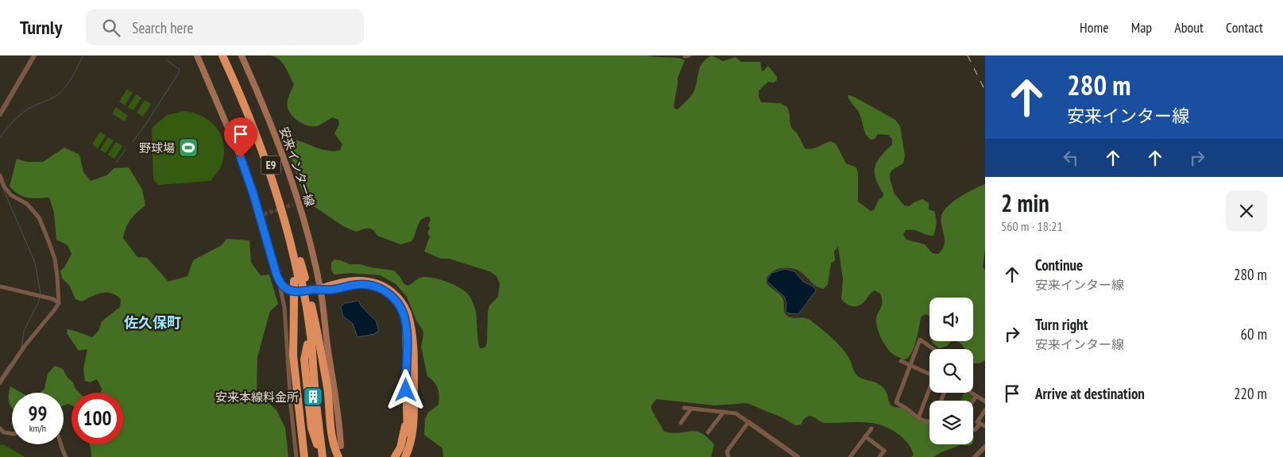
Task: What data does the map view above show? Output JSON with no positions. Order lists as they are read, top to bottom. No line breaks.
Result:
{"streets":{"highway":["E9"],"main road":["安来インター線"]},"districts":["佐久保町"],"places":{"sports":["野球場"],"building":["安来本線料金所"]},"page":{"header":"Turnly","search":"Search here","nav":["Home","Map","About","Contact"],"turn":["280 m","安来インター線"],"heading":["2 min","560 m · 18:21"],"list":[{"name":"Continue","note":"安来インター線","value":"280 m"},{"name":"Turn right","note":"安来インター線","value":"60 m"},{"name":"Arrive at destination","value":"220 m"}],"speed":"99 km/h","limit":"100"}}
